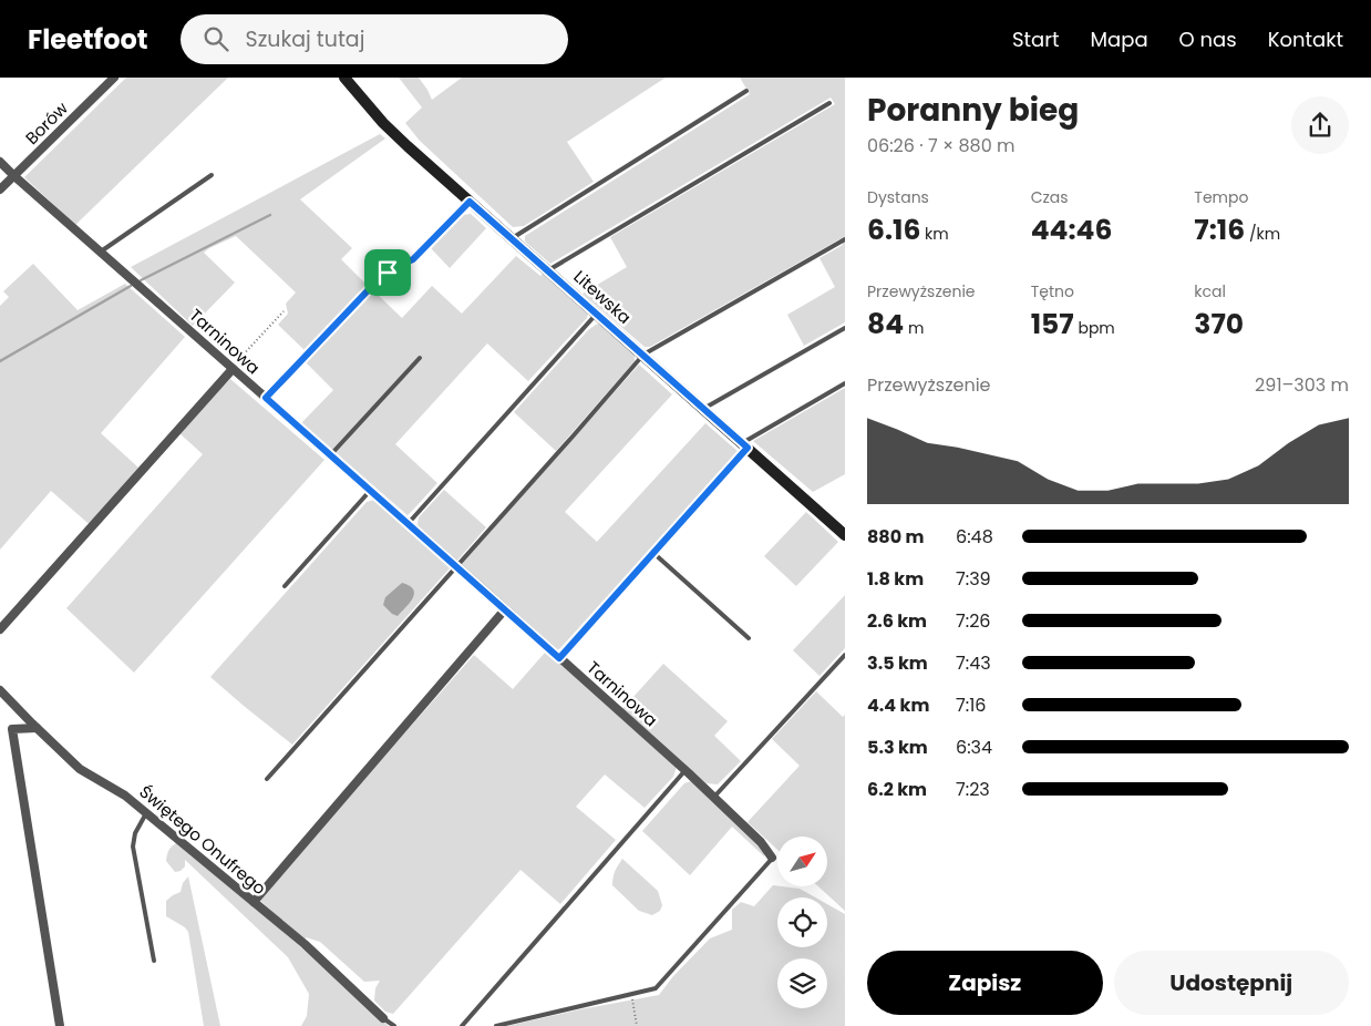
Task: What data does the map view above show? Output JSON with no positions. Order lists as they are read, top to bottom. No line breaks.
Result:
{"streets":{"street":["Borów","Litewska","Tarninowa","Świętego Onufrego"]},"crossings":[["Borów","Tarninowa"]],"north":"top right","page":{"header":"Fleetfoot","search":"Szukaj tutaj","nav":["Start","Mapa","O nas","Kontakt"],"heading":["Poranny bieg","06:26 · 7 × 880 m"],"stats":[["Dystans","6.16 km"],["Czas","44:46"],["Tempo","7:16 /km"],["Przewyższenie","84 m"],["Tętno","157 bpm"],["kcal","370"]],"chart":["Przewyższenie","291–303 m"],"list":[{"name":"880 m","note":"6:48"},{"name":"1.8 km","note":"7:39"},{"name":"2.6 km","note":"7:26"},{"name":"3.5 km","note":"7:43"},{"name":"4.4 km","note":"7:16"},{"name":"5.3 km","note":"6:34"},{"name":"6.2 km","note":"7:23"}],"buttons":["Zapisz","Udostępnij"]}}
